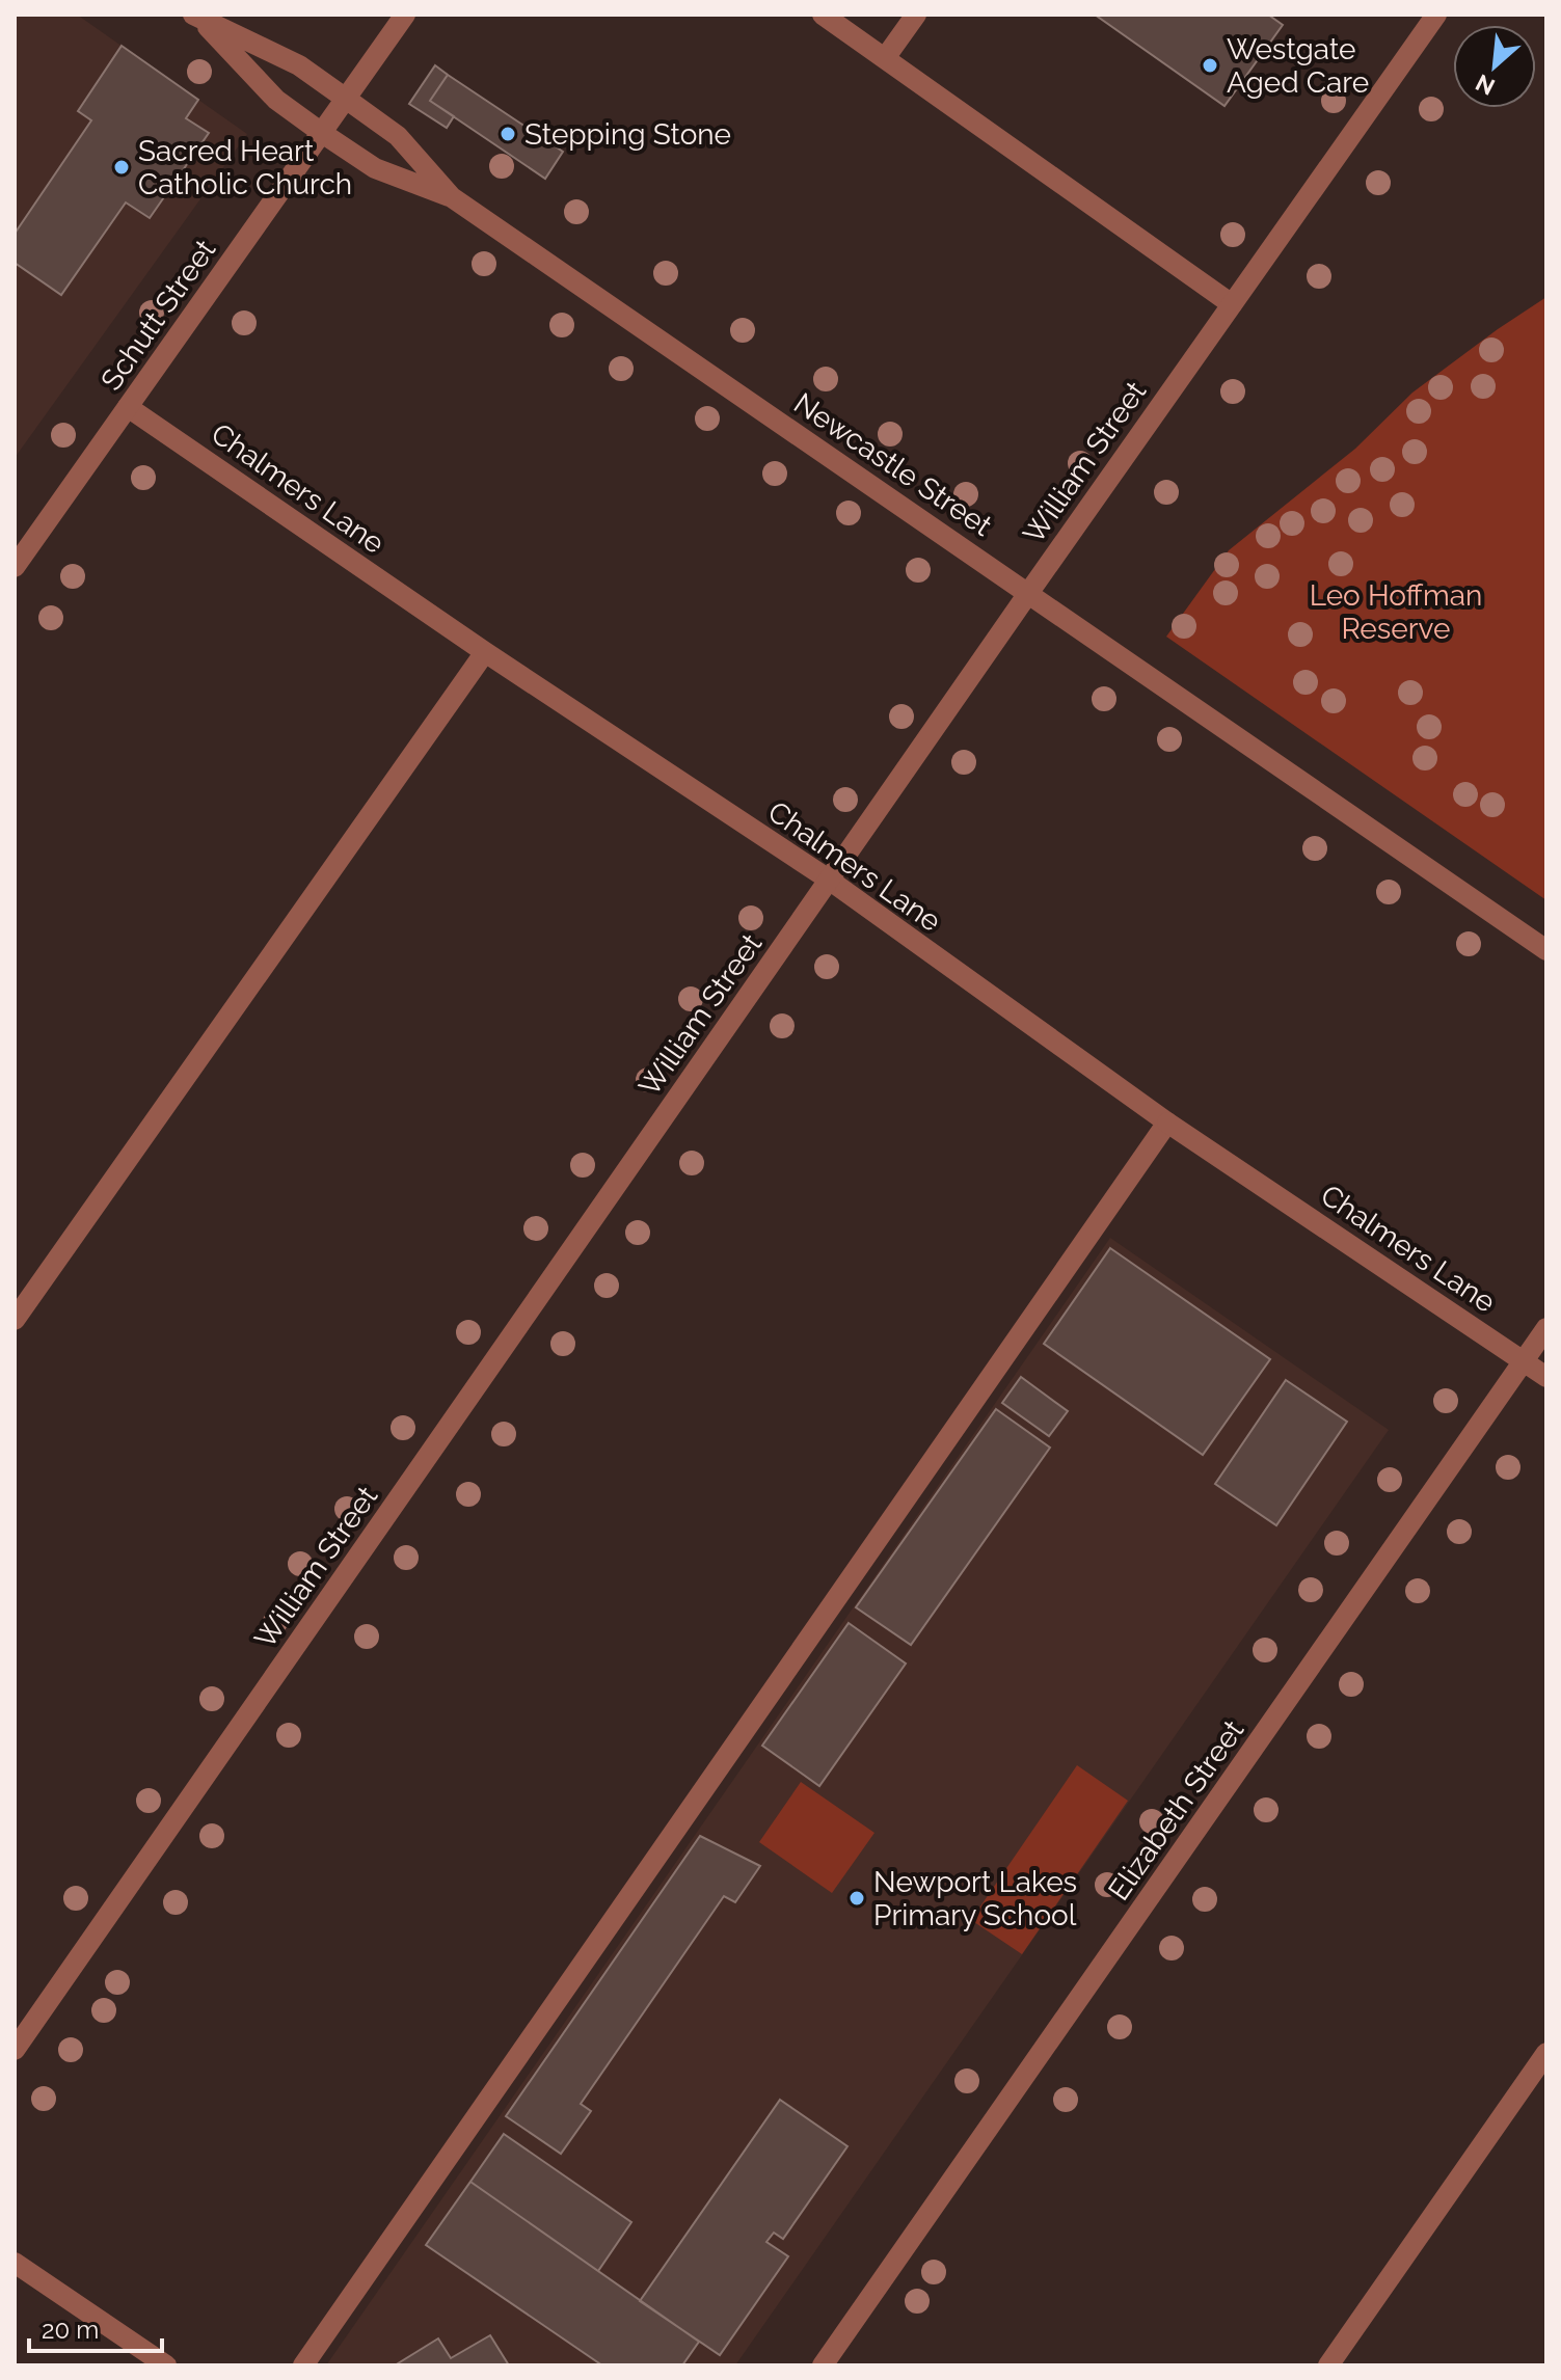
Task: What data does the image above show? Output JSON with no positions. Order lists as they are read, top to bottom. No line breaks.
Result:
{"streets":{"street":["Schutt Street","William Street","Newcastle Street","Chalmers Lane","Elizabeth Street"]},"crossings":[["Schutt Street","Newcastle Street"],["Schutt Street","Chalmers Lane"],["William Street","Newcastle Street"],["William Street","Chalmers Lane"],["Chalmers Lane","Elizabeth Street"]],"parks":["Leo Hoffman Reserve"],"places":["Westgate Aged Care","Stepping Stone","Sacred Heart Catholic Church","Newport Lakes Primary School"],"scale_bar":"20 m","north":"bottom left"}
